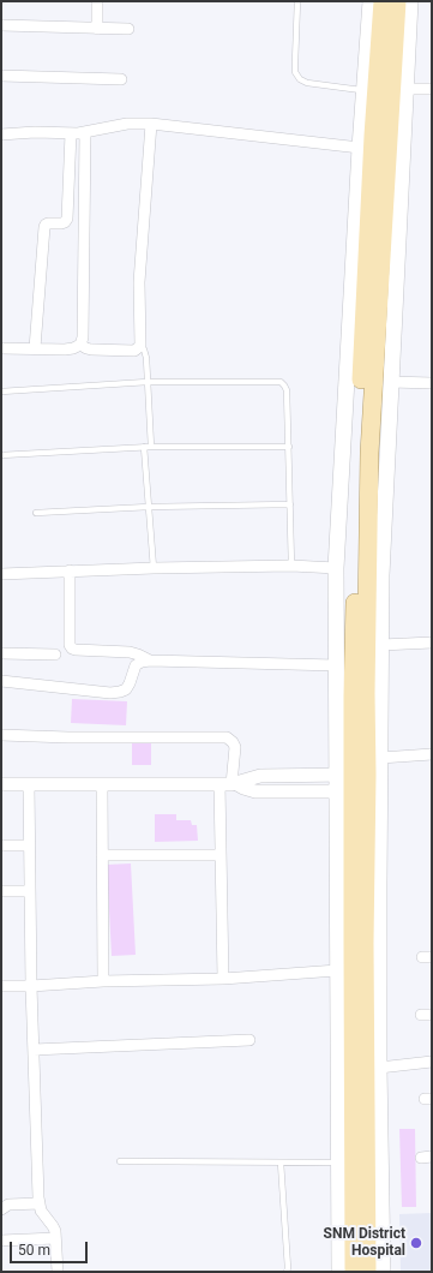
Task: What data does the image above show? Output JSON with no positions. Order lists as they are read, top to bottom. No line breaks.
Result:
{"places":["SNM District Hospital"],"scale_bar":"50 m"}
